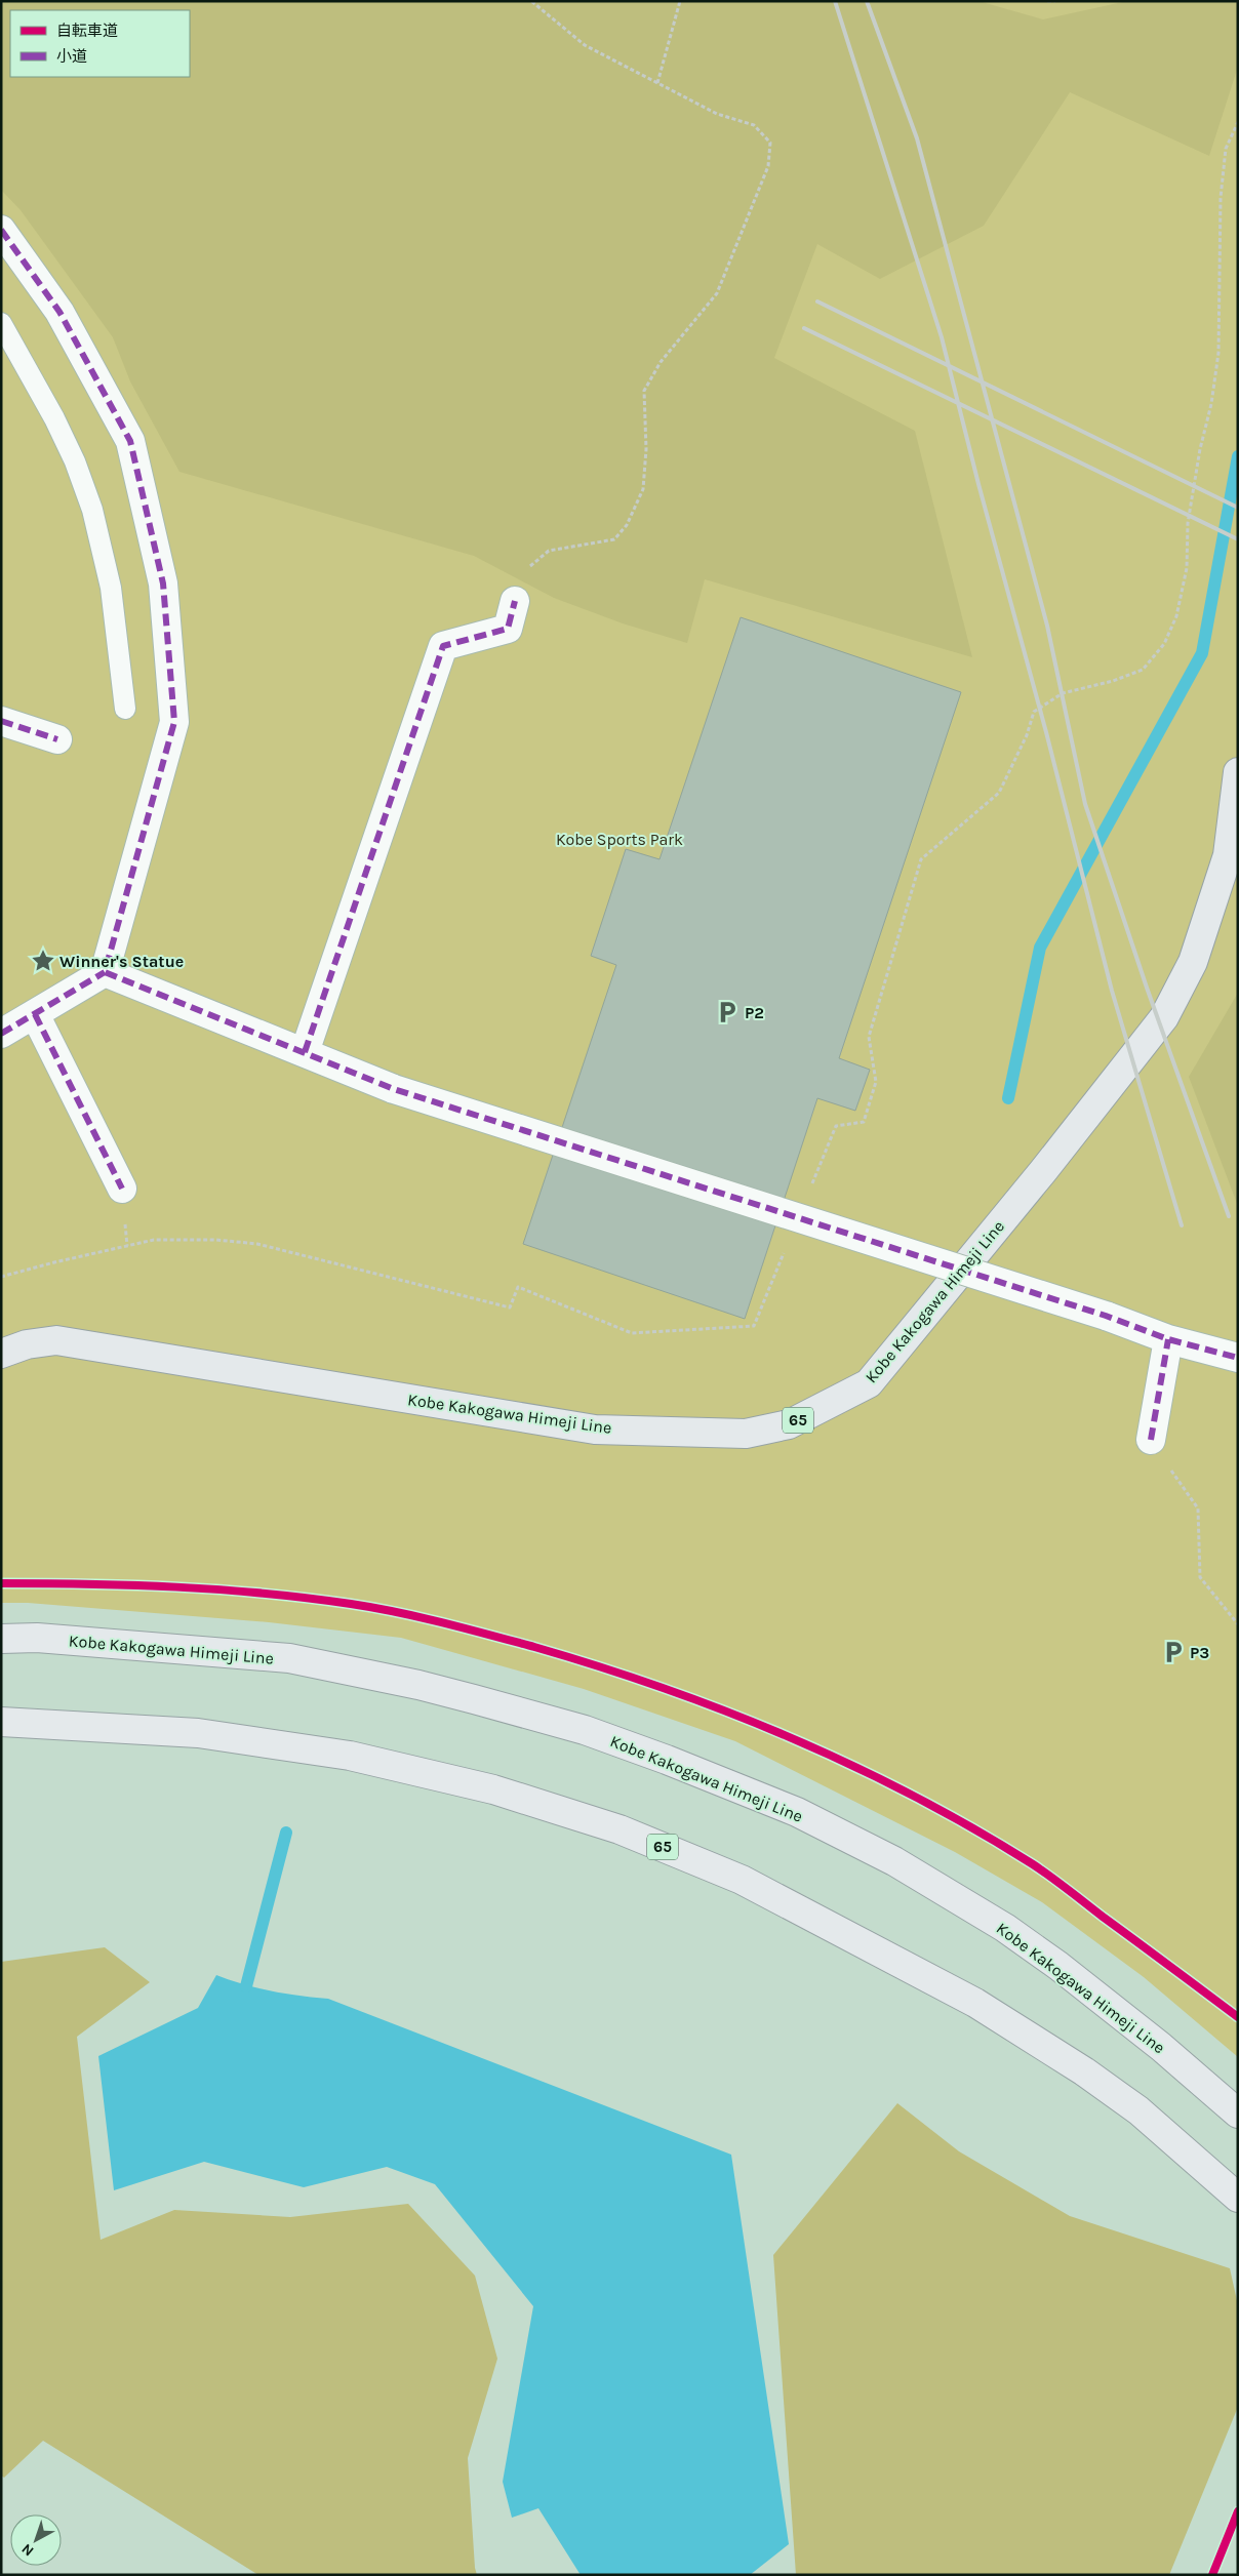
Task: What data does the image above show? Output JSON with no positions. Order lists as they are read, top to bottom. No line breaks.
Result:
{"streets":{"main road":["Kobe Kakogawa Himeji Line","65"]},"parks":["Kobe Sports Park"],"places":{"place":["Winner's Statue"],"parking":["P2","P3"]},"legend":["自転車道","小道"],"north":"bottom left"}
